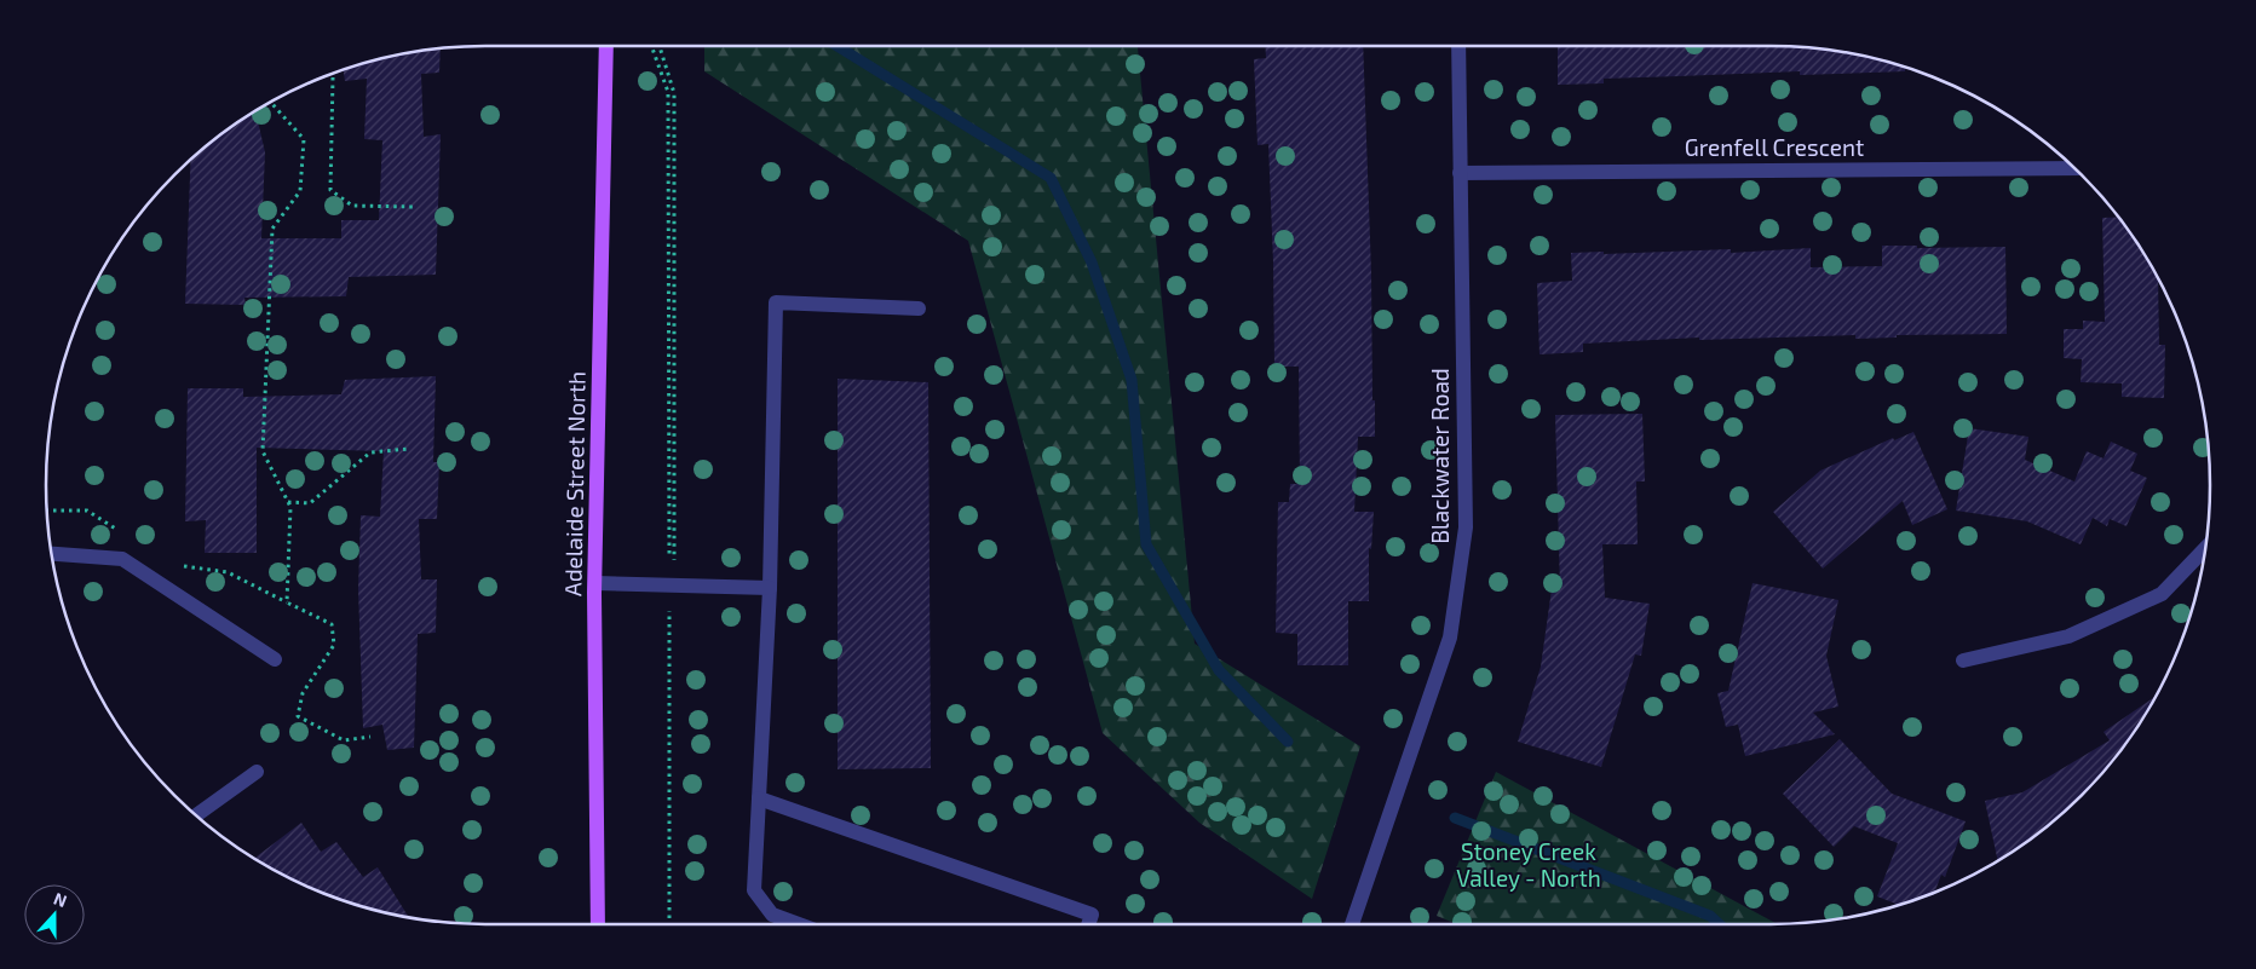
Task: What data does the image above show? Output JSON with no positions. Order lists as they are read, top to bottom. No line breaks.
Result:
{"streets":{"main road":["Adelaide Street North"],"street":["Grenfell Crescent","Blackwater Road"]},"crossings":[["Grenfell Crescent","Blackwater Road"]],"parks":["Stoney Creek Valley - North"],"north":"top"}
